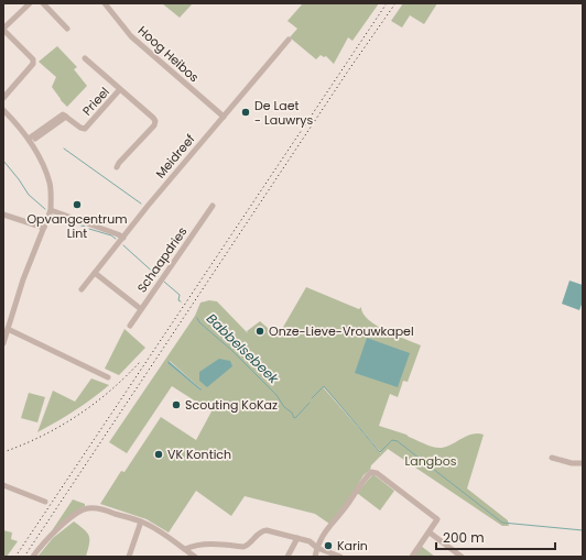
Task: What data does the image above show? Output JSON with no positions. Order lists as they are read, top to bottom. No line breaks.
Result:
{"streets":{"street":["Hoog Heibos","Prieel","Meidreef","Schaapdries"]},"crossings":[["Hoog Heibos","Meidreef"]],"water":["Babbelsebeek"],"parks":["Langbos"],"places":["De Laet - Lauwrys","Opvangcentrum Lint","Onze-Lieve-Vrouwkapel","Scouting KoKaz","VK Kontich","Karin"],"scale_bar":"200 m"}
